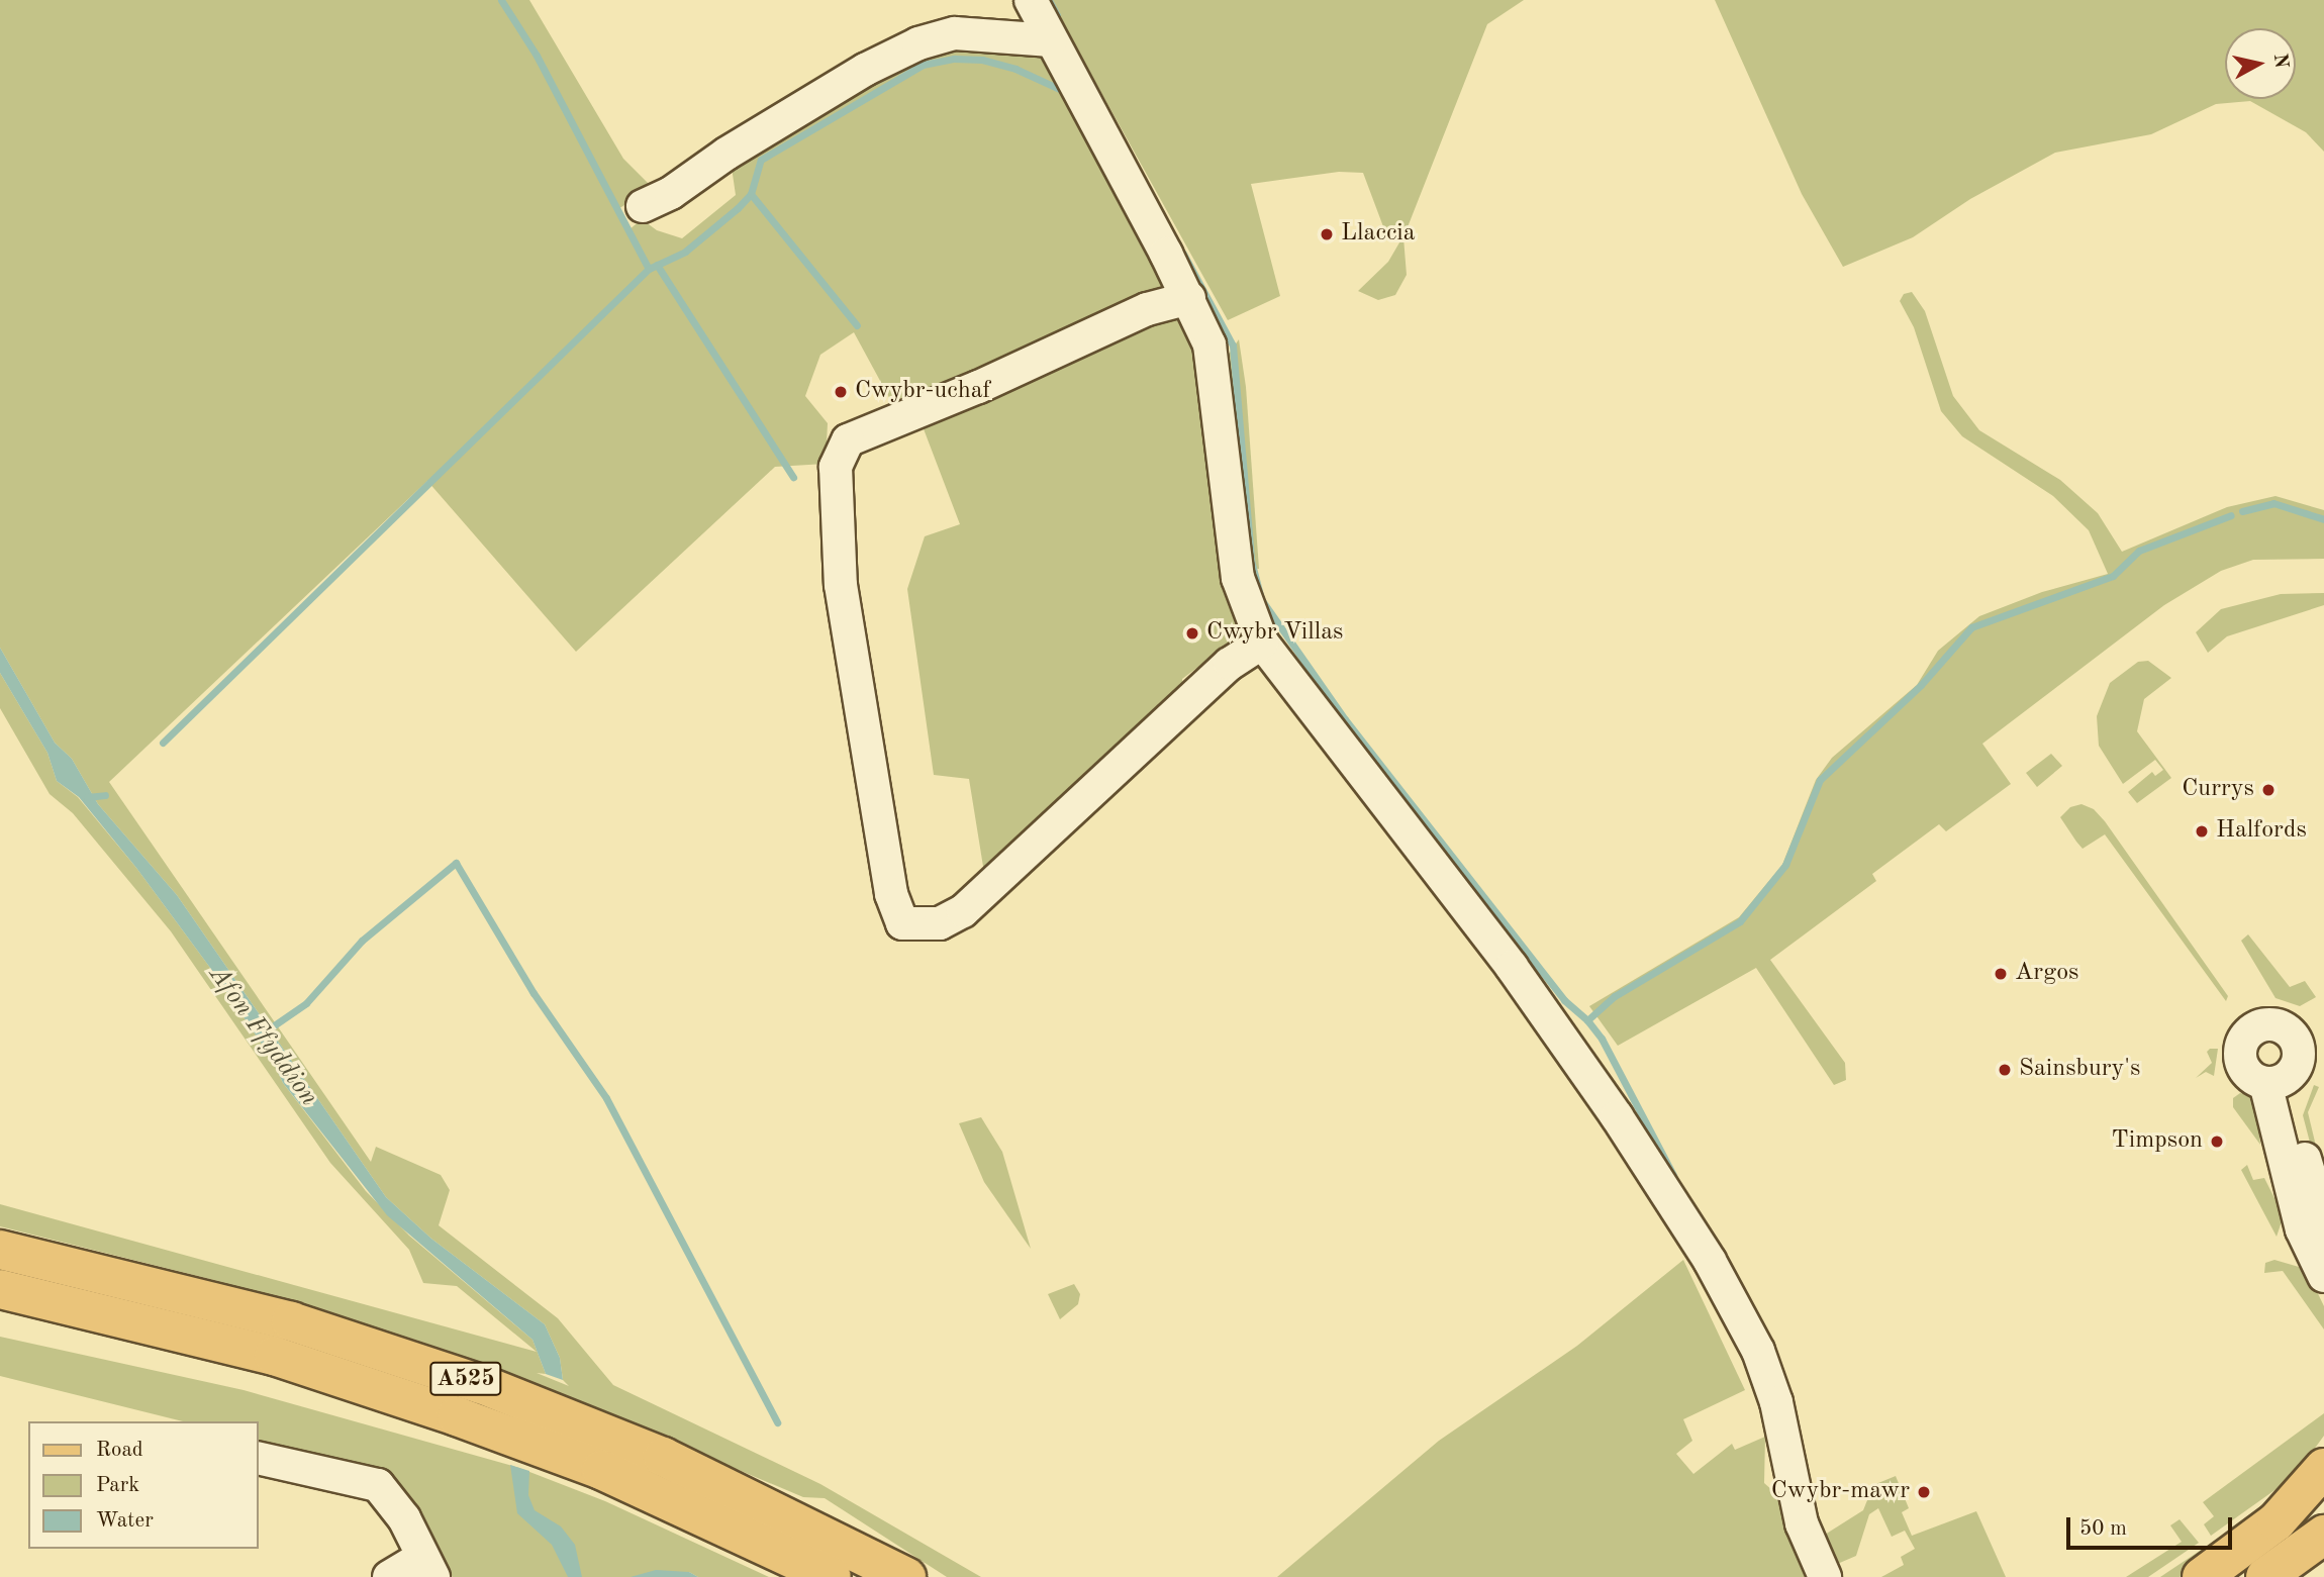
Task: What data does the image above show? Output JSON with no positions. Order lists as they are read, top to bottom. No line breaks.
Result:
{"streets":{"main road":["A525"]},"water":["Afon Ffyddion"],"places":["Llaccia","Cwybr-uchaf","Cwybr Villas","Currys","Halfords","Argos","Sainsbury's","Timpson","Cwybr-mawr"],"legend":["Road","Park","Water"],"scale_bar":"50 m","north":"right"}
